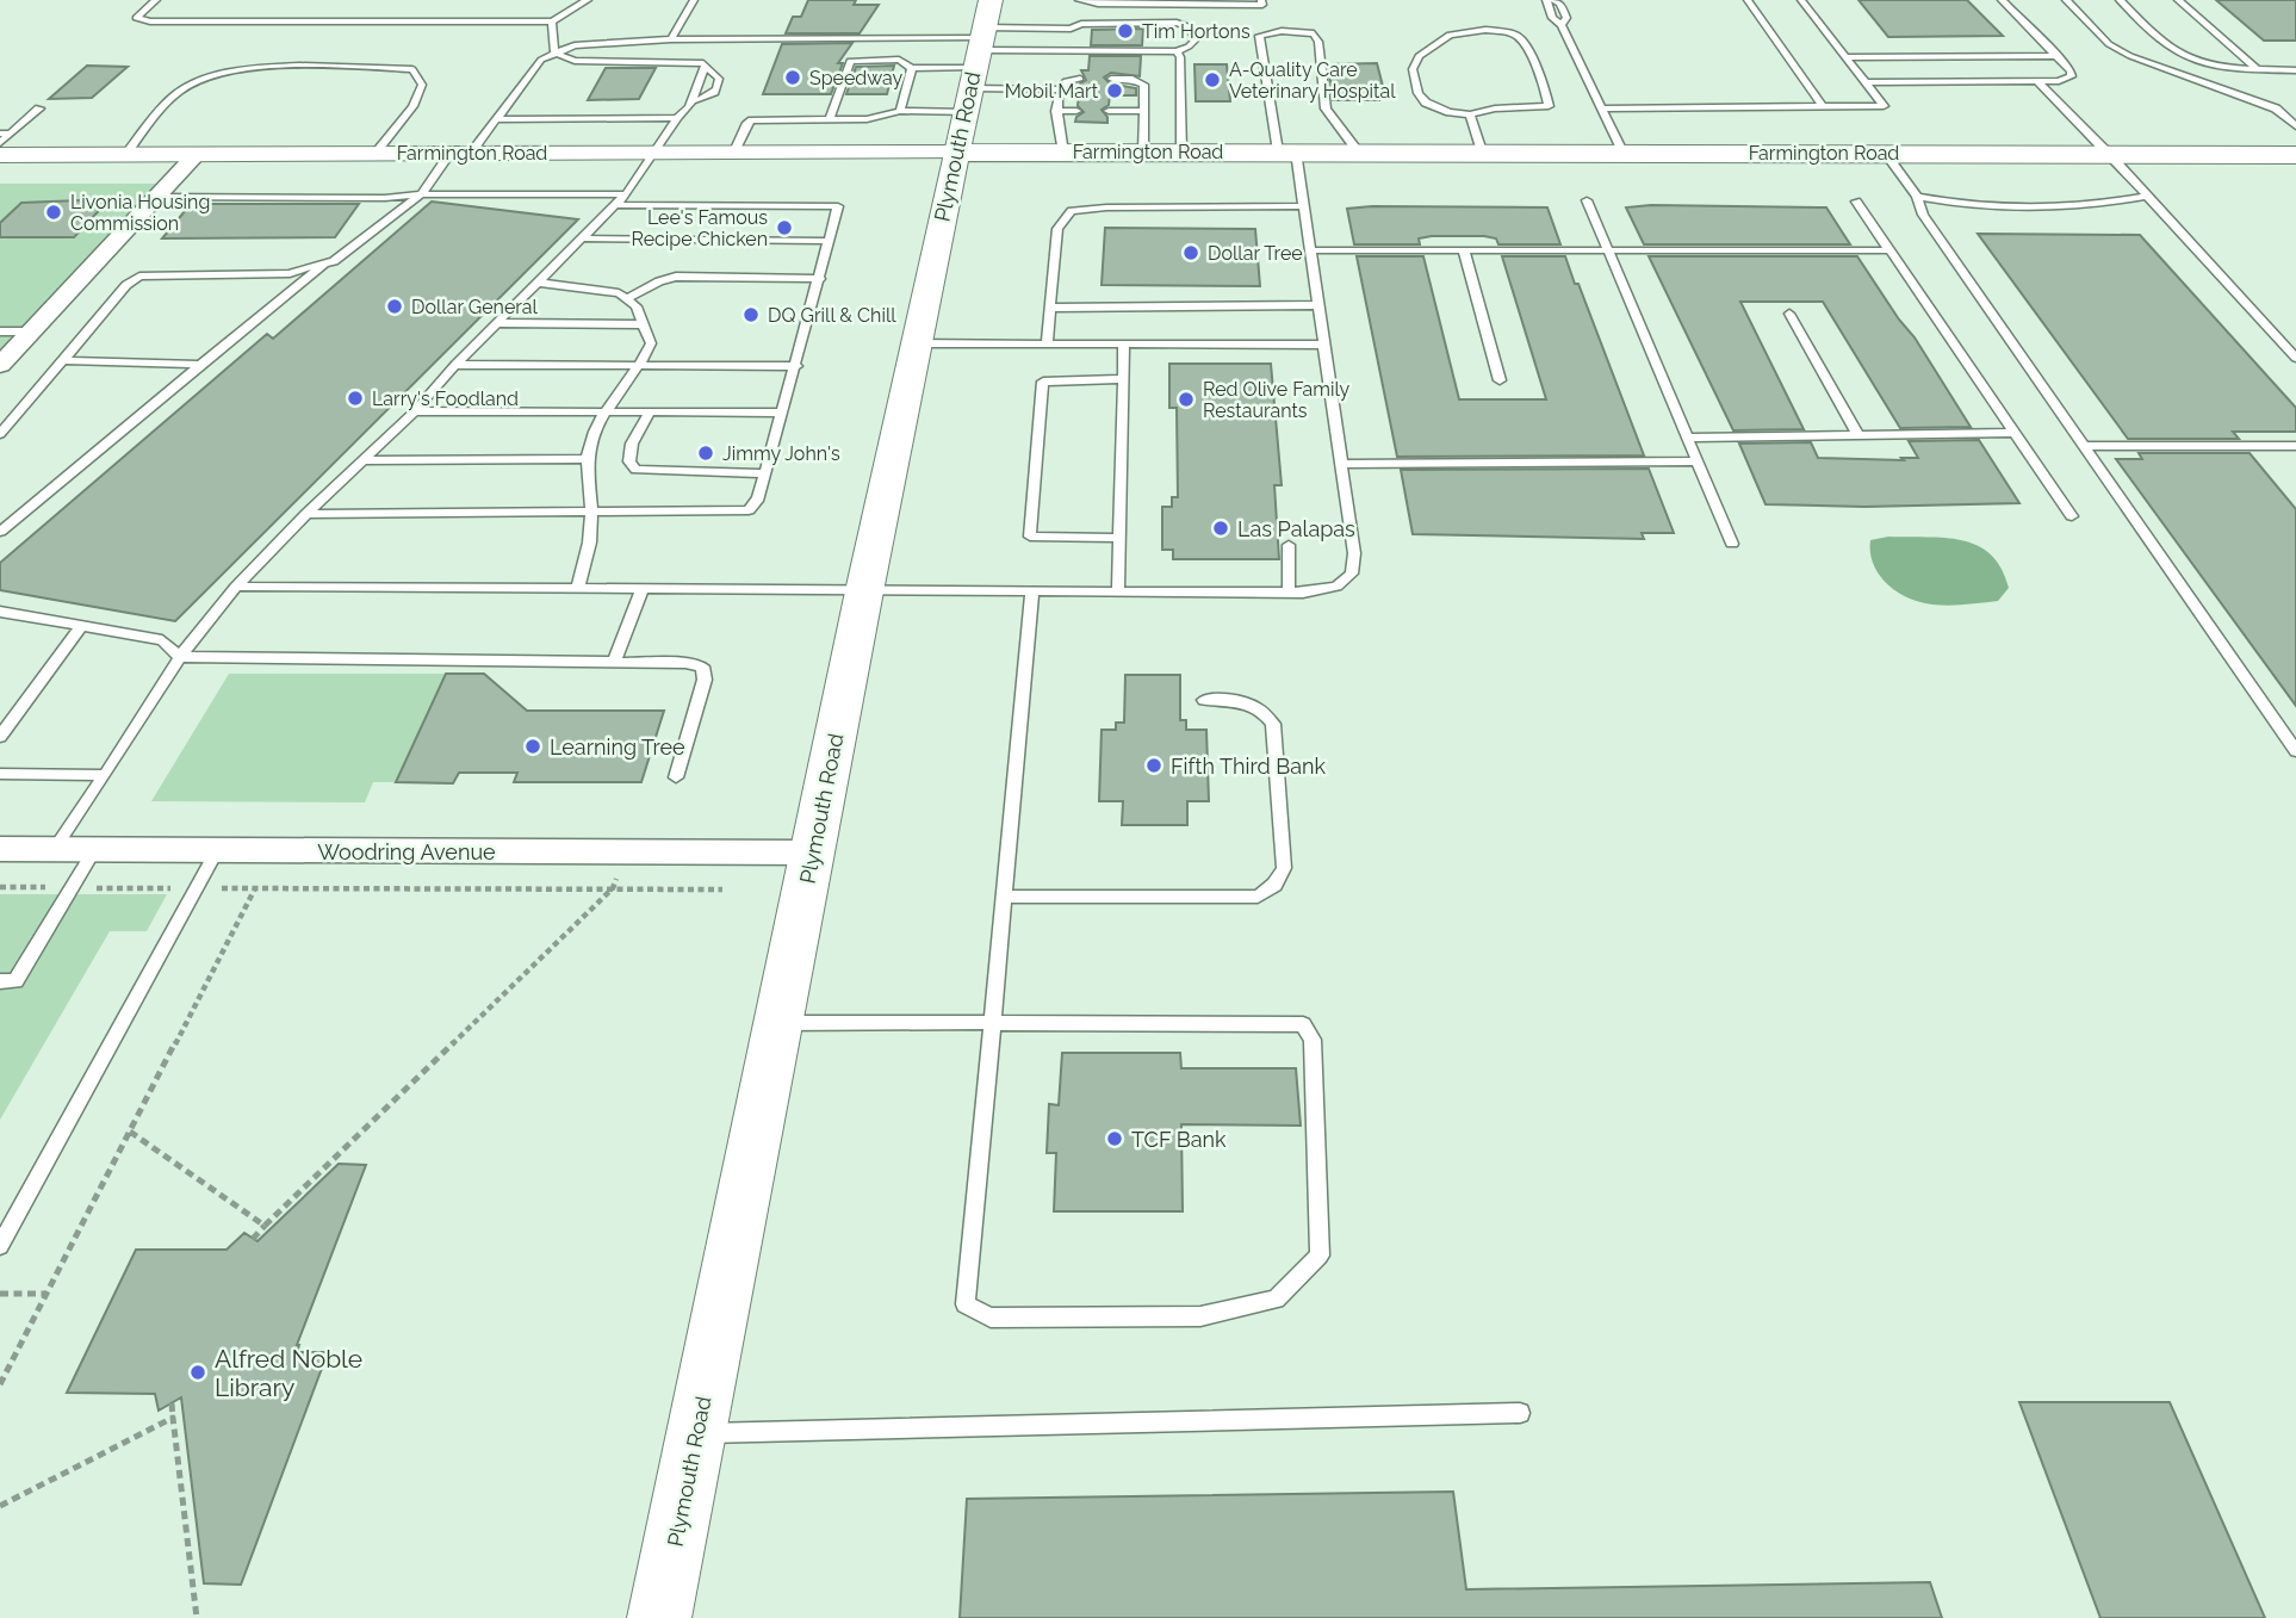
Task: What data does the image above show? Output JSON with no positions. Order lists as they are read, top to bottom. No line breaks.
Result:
{"streets":{"main road":["Plymouth Road","Farmington Road"],"street":["Woodring Avenue"]},"crossings":[["Plymouth Road","Farmington Road"],["Plymouth Road","Woodring Avenue"]],"places":["Tim Hortons","Speedway","A-Quality Care Veterinary Hospital","Mobil Mart","Livonia Housing Commission","Lee's Famous Recipe Chicken","Dollar Tree","Dollar General","DQ Grill & Chill","Larry's Foodland","Red Olive Family Restaurants","Jimmy John's","Las Palapas","Learning Tree","Fifth Third Bank","TCF Bank","Alfred Noble Library"]}
